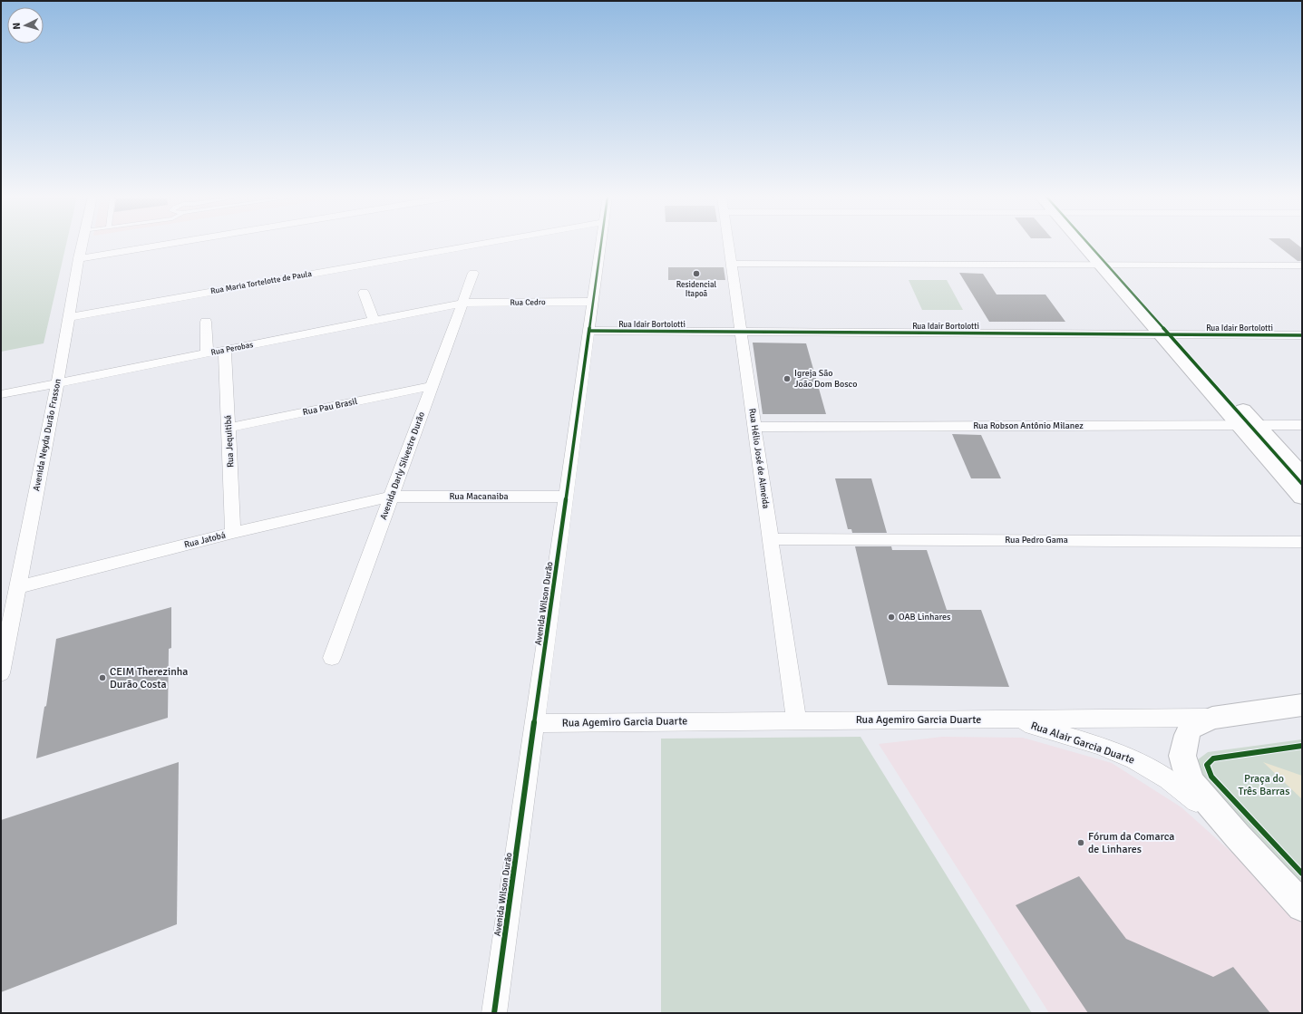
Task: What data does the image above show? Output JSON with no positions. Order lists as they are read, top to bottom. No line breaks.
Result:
{"streets":{"main road":["Rua Agemiro Garcia Duarte","Rua Alair Garcia Duarte"],"street":["Rua Maria Tortelotte de Paula","Rua Cedro","Rua Idair Bortolotti","Rua Perobas","Rua Pau Brasil","Rua Robson Antônio Milanez","Avenida Neyda Durão Frasson","Rua Jequitibá","Rua Hélio José de Almeida","Avenida Darly Silvestre Durão","Rua Macanaiba","Rua Jatobá","Rua Pedro Gama","Avenida Wilson Durão"]},"crossings":[["Rua Maria Tortelotte de Paula","Avenida Neyda Durão Frasson"],["Rua Cedro","Rua Perobas"],["Rua Cedro","Avenida Darly Silvestre Durão"],["Rua Cedro","Avenida Wilson Durão"],["Rua Idair Bortolotti","Rua Hélio José de Almeida"],["Rua Idair Bortolotti","Avenida Wilson Durão"],["Rua Perobas","Avenida Neyda Durão Frasson"],["Rua Perobas","Rua Jequitibá"],["Rua Perobas","Avenida Darly Silvestre Durão"],["Rua Pau Brasil","Rua Jequitibá"],["Rua Pau Brasil","Avenida Darly Silvestre Durão"],["Rua Robson Antônio Milanez","Rua Hélio José de Almeida"],["Avenida Neyda Durão Frasson","Rua Jatobá"],["Rua Jequitibá","Rua Jatobá"],["Rua Hélio José de Almeida","Rua Pedro Gama"],["Rua Hélio José de Almeida","Rua Agemiro Garcia Duarte"],["Avenida Darly Silvestre Durão","Rua Macanaiba"],["Avenida Darly Silvestre Durão","Rua Jatobá"],["Rua Macanaiba","Rua Jatobá"],["Rua Macanaiba","Avenida Wilson Durão"],["Avenida Wilson Durão","Rua Agemiro Garcia Duarte"],["Rua Agemiro Garcia Duarte","Rua Alair Garcia Duarte"]],"parks":["Praça do Três Barras"],"places":["Residencial Itapoã","Igreja São João Dom Bosco","OAB Linhares","CEIM Therezinha Durão Costa","Fórum da Comarca de Linhares"],"north":"left"}
